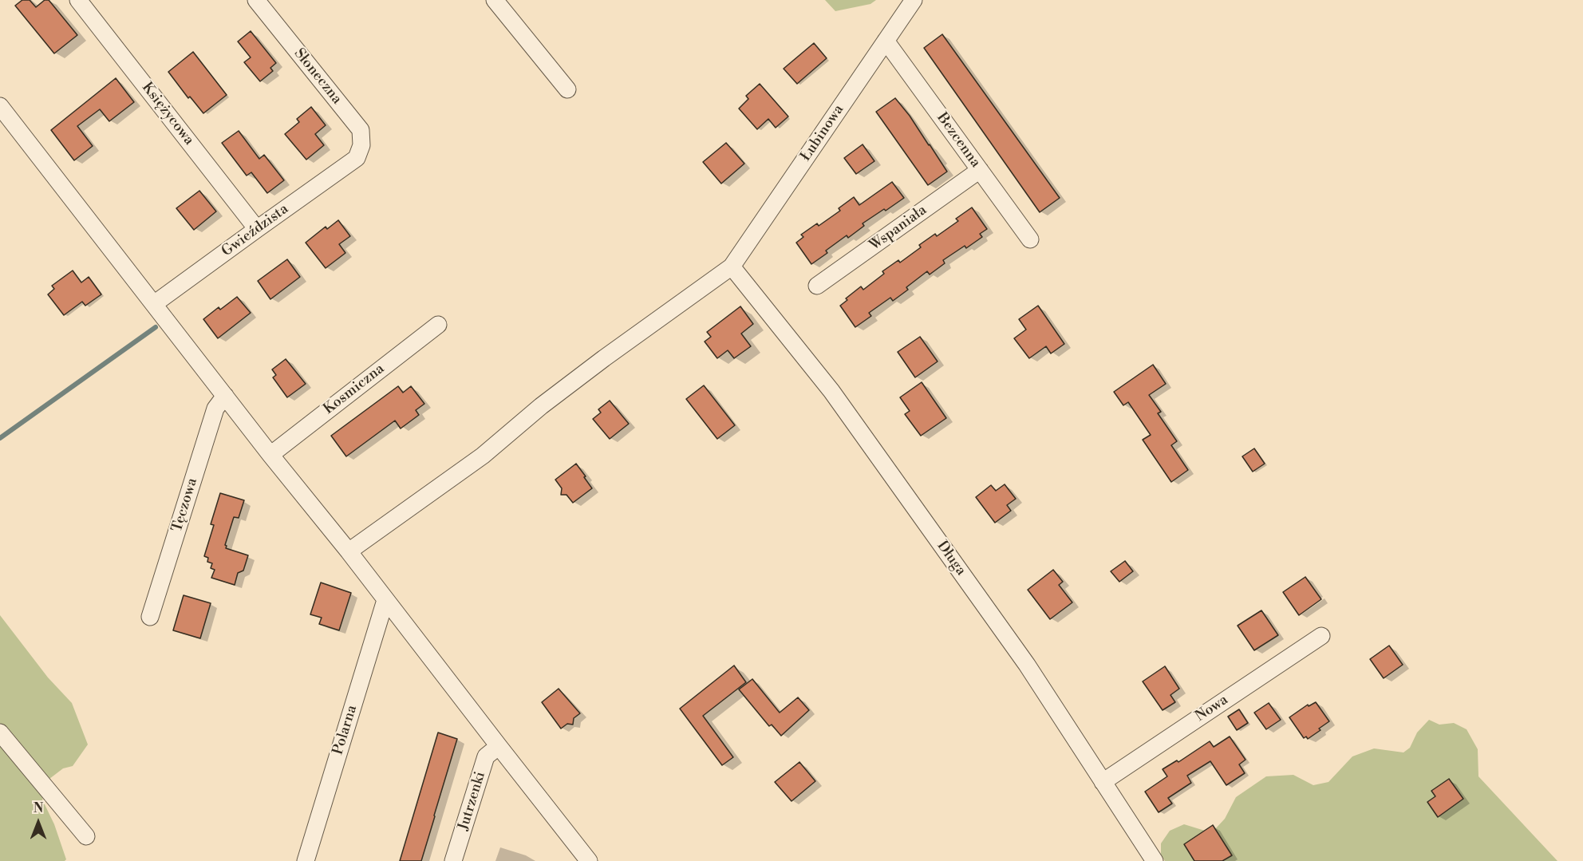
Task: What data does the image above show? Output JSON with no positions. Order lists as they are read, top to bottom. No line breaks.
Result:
{"streets":{"street":["Słoneczna","Księżycowa","Łubinowa","Bezcenna","Wspaniała","Gwieździsta","Kosmiczna","Tęczowa","Długa","Nowa","Polarna","Jutrzenki"]},"crossings":[["Słoneczna","Gwieździsta"],["Księżycowa","Gwieździsta"],["Łubinowa","Bezcenna"],["Łubinowa","Długa"],["Bezcenna","Wspaniała"],["Długa","Nowa"]],"north":"top"}
